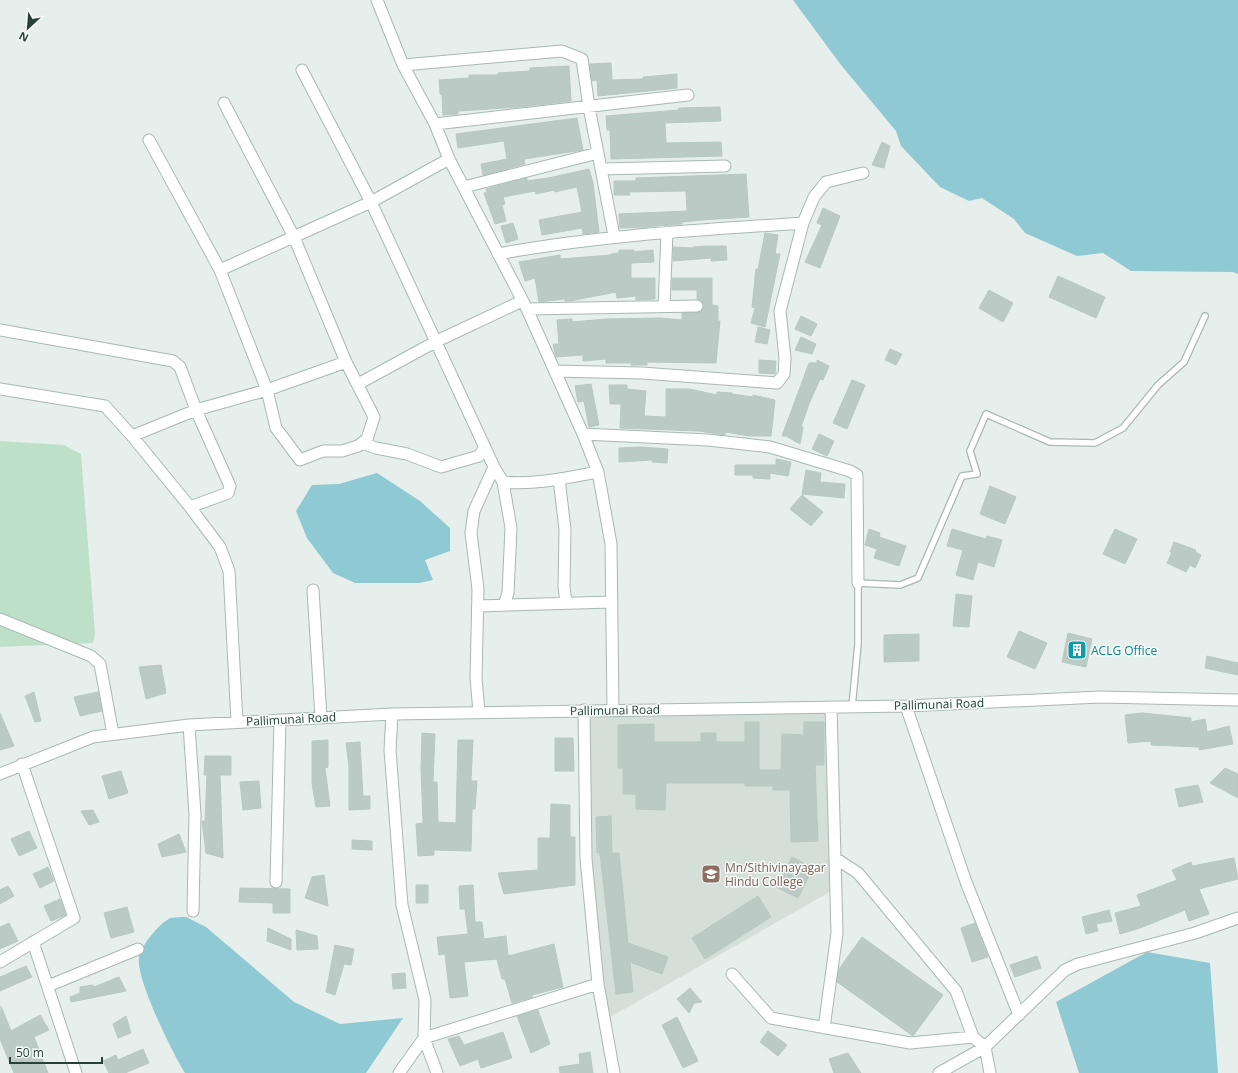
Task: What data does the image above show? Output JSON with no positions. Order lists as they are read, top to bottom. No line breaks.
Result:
{"streets":{"street":["Pallimunai Road"]},"places":{"building":["ACLG Office"],"school or university":["Mn/Sithivinayagar Hindu College"]},"scale_bar":"50 m","north":"bottom left"}
